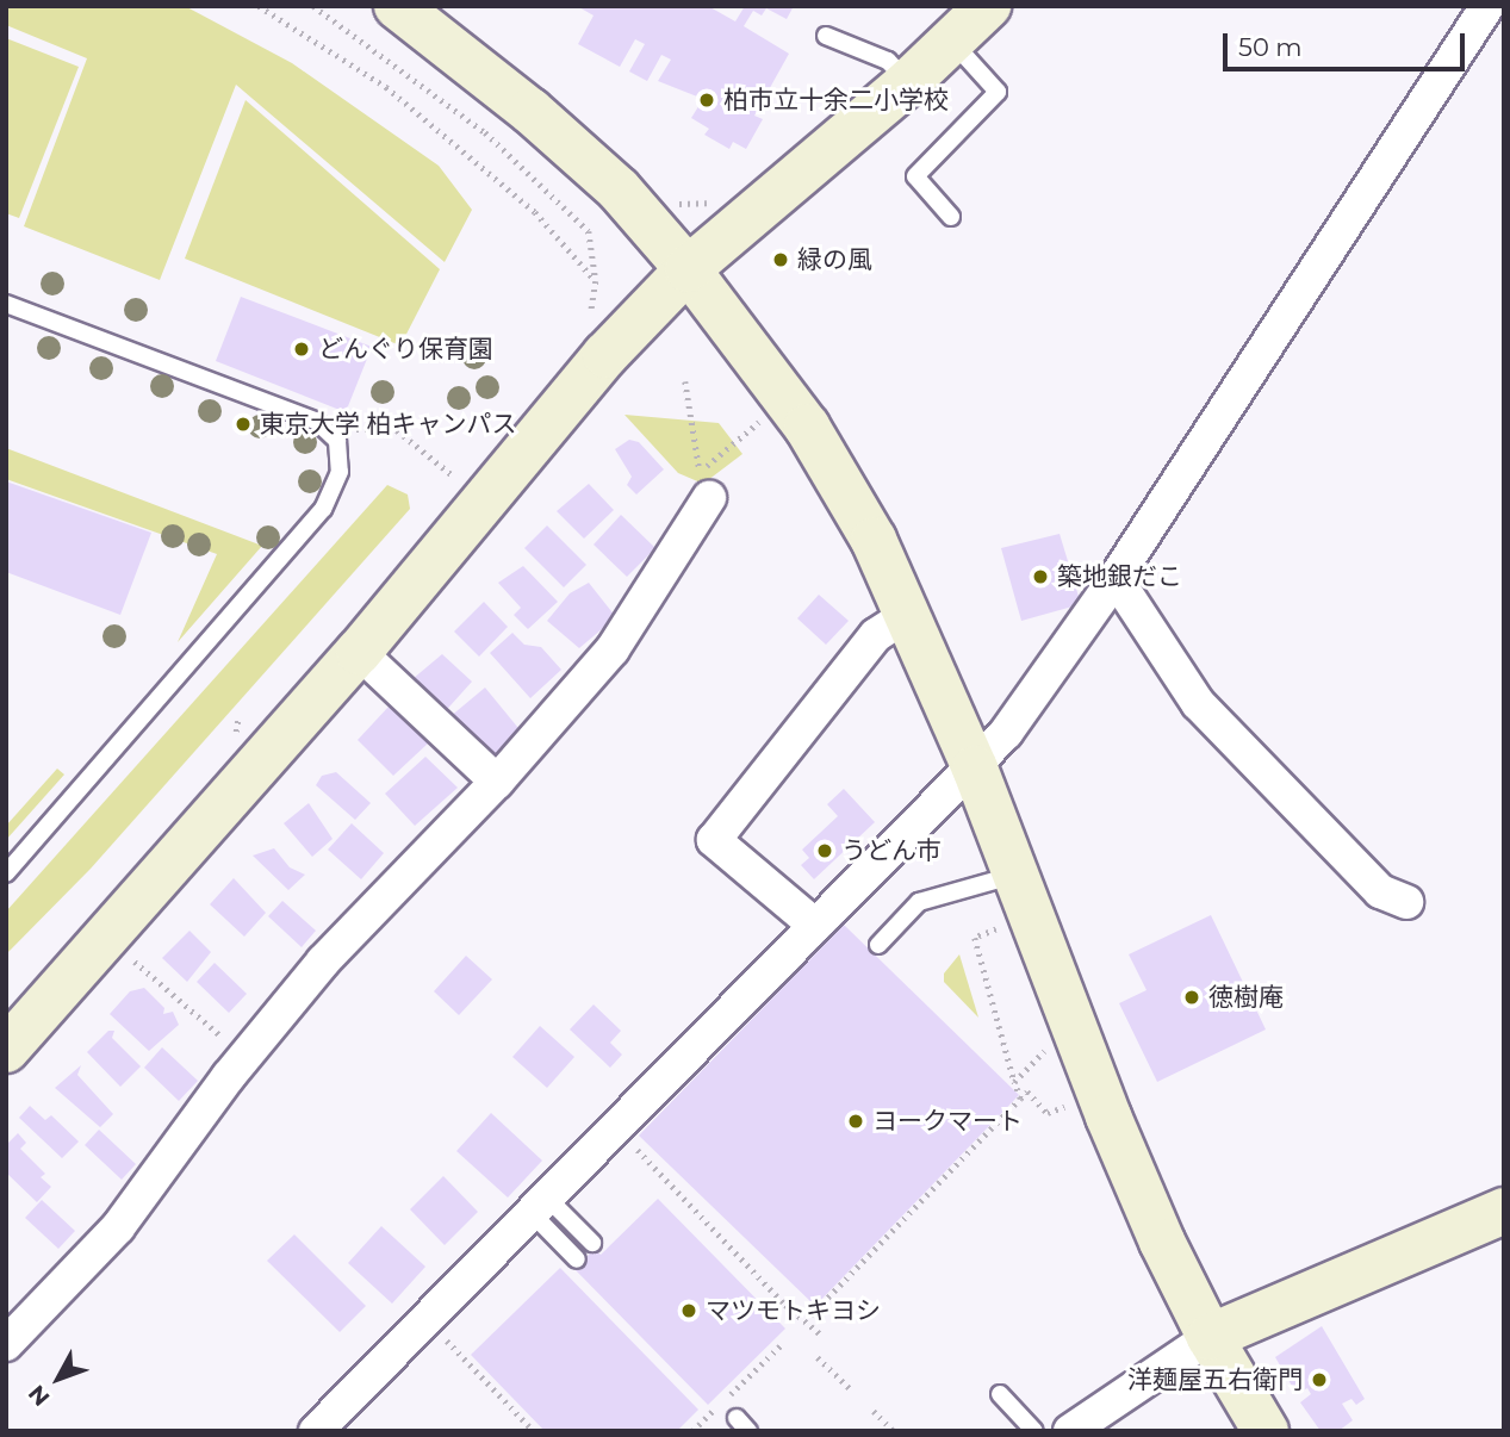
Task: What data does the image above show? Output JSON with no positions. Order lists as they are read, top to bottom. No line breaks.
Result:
{"places":["柏市立十余二小学校","緑の風","どんぐり保育園","東京大学 柏キャンパス","築地銀だこ","うどん市","徳樹庵","ヨークマート","マツモトキヨシ","洋麺屋五右衛門"],"scale_bar":"50 m","north":"bottom left"}
